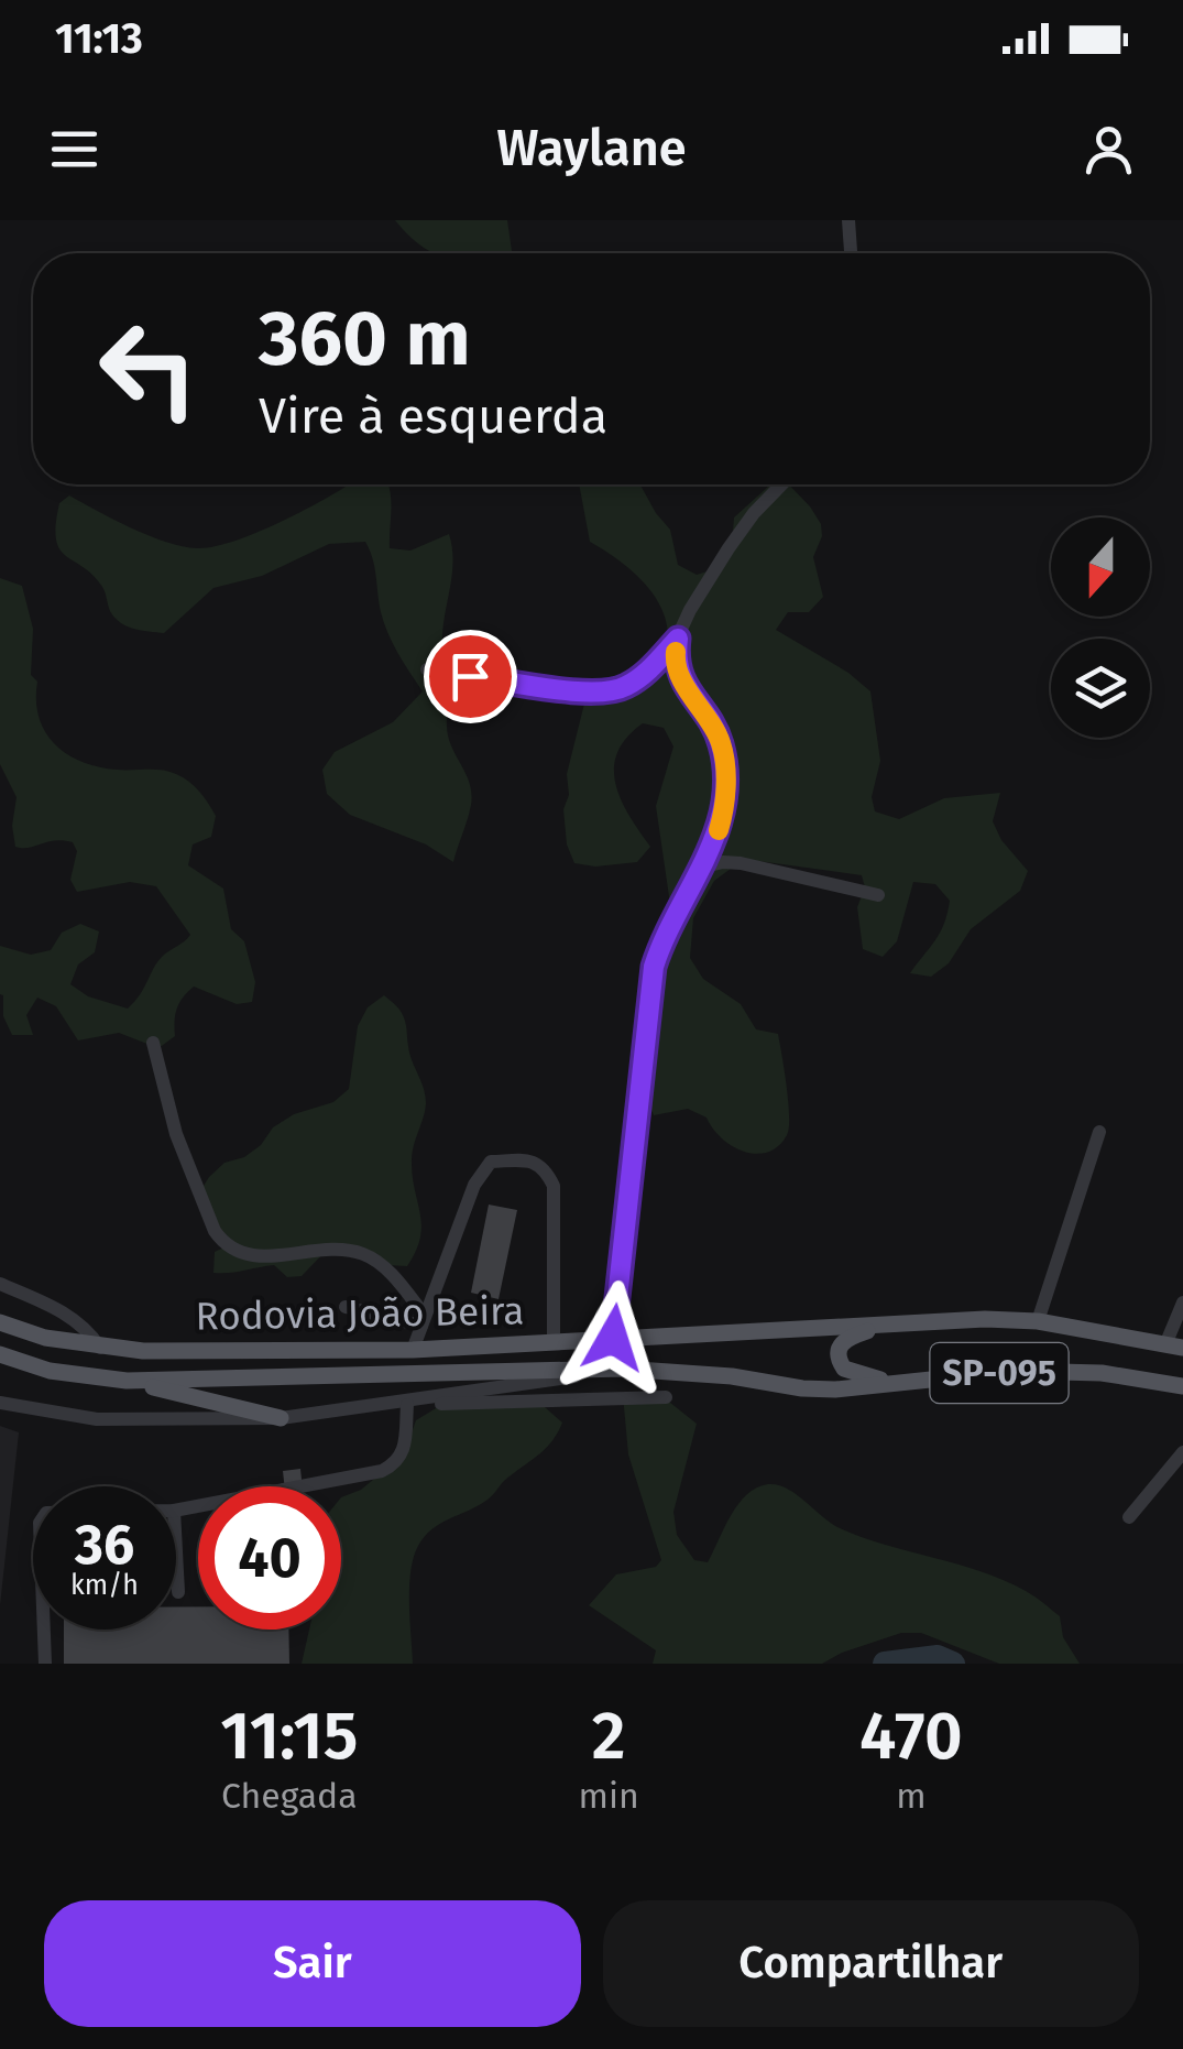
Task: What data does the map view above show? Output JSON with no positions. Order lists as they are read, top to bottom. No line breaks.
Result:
{"streets":{"main road":["Rodovia João Beira","SP-095"]},"north":"bottom","page":{"status":"11:13","header":"Waylane","turn":["360 m","Vire à esquerda"],"speed":"36 km/h","limit":"40","eta":["11:15","Chegada","2","min","470","m"],"buttons":["Sair","Compartilhar"]}}
